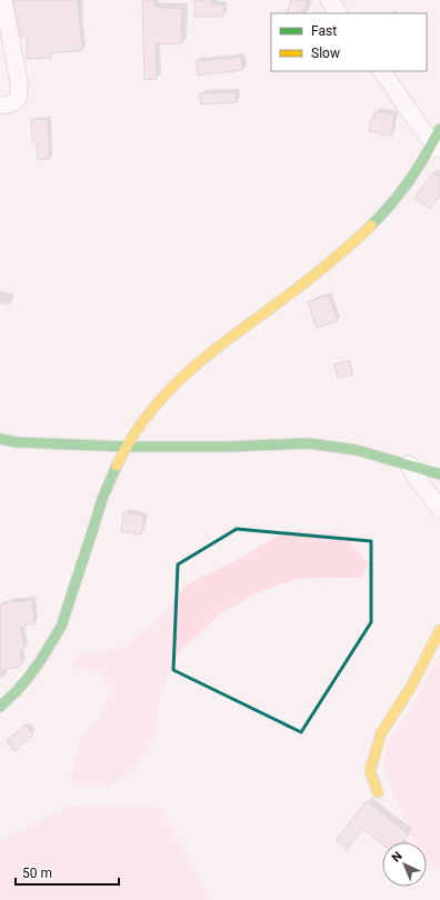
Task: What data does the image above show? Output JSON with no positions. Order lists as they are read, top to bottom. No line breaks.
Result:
{"legend":["Fast","Slow"],"scale_bar":"50 m","north":"top left"}
